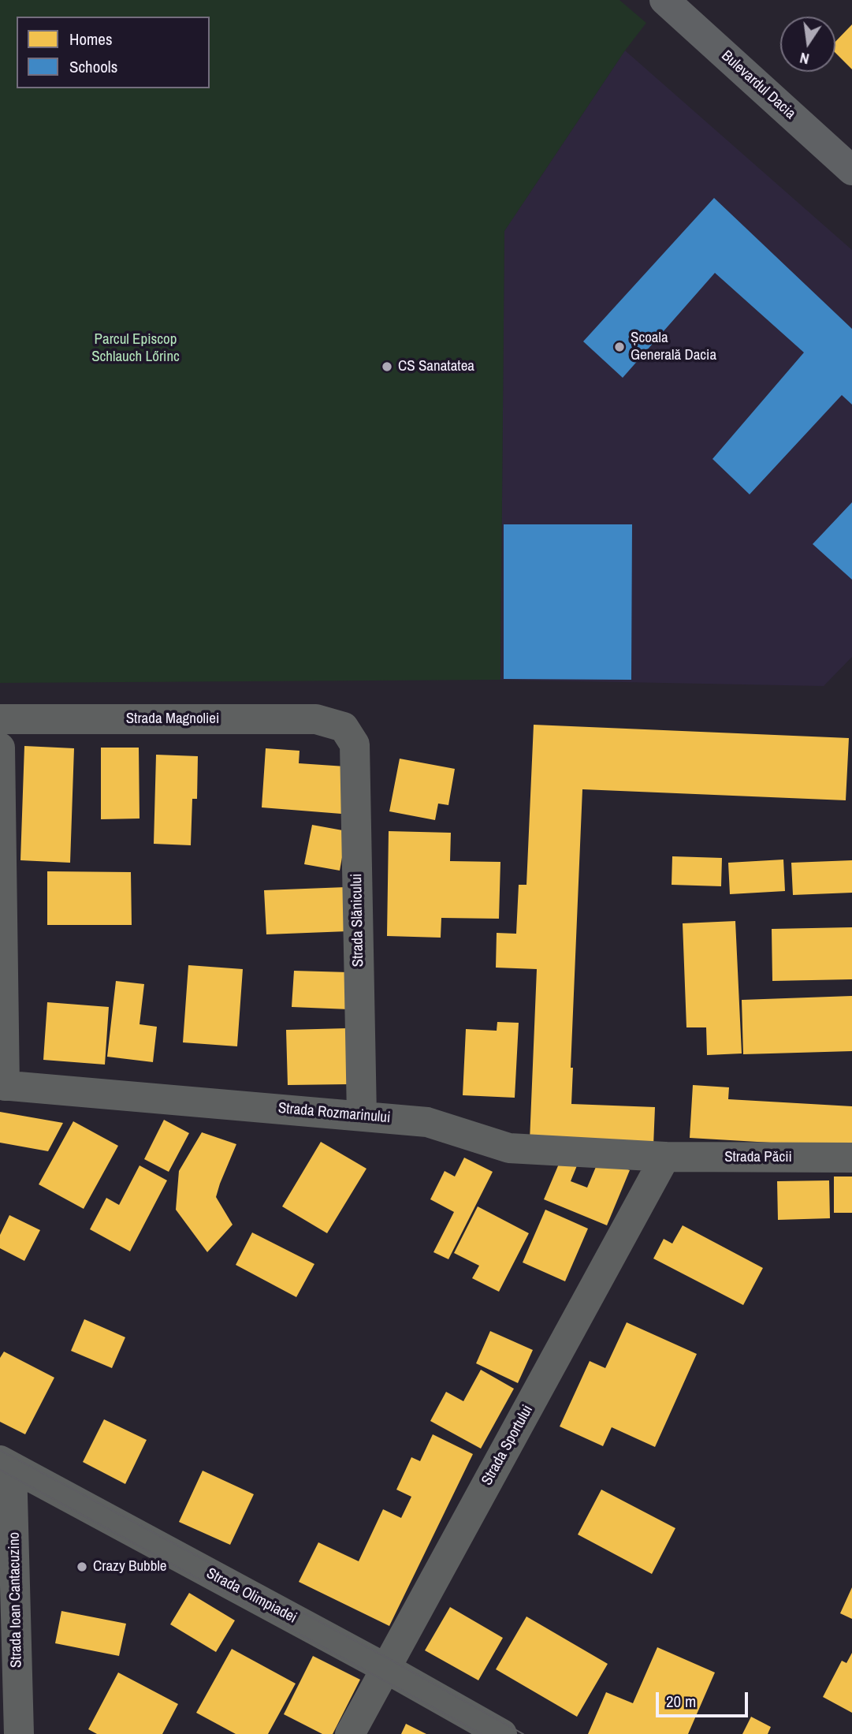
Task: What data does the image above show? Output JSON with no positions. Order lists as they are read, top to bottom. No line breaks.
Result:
{"streets":{"main road":["Bulevardul Dacia"],"street":["Strada Magnoliei","Strada Slănicului","Strada Rozmarinului","Strada Păcii","Strada Sportului","Strada Olimpiadei","Strada Ioan Cantacuzino"]},"crossings":[["Strada Magnoliei","Strada Slănicului"],["Strada Slănicului","Strada Rozmarinului"],["Strada Rozmarinului","Strada Păcii"],["Strada Rozmarinului","Strada Sportului"],["Strada Păcii","Strada Sportului"],["Strada Sportului","Strada Olimpiadei"],["Strada Olimpiadei","Strada Ioan Cantacuzino"]],"parks":["Parcul Episcop Schlauch Lőrinc"],"places":["Școala Generală Dacia","CS Sanatatea","Crazy Bubble"],"legend":["Homes","Schools"],"scale_bar":"20 m","north":"bottom"}
